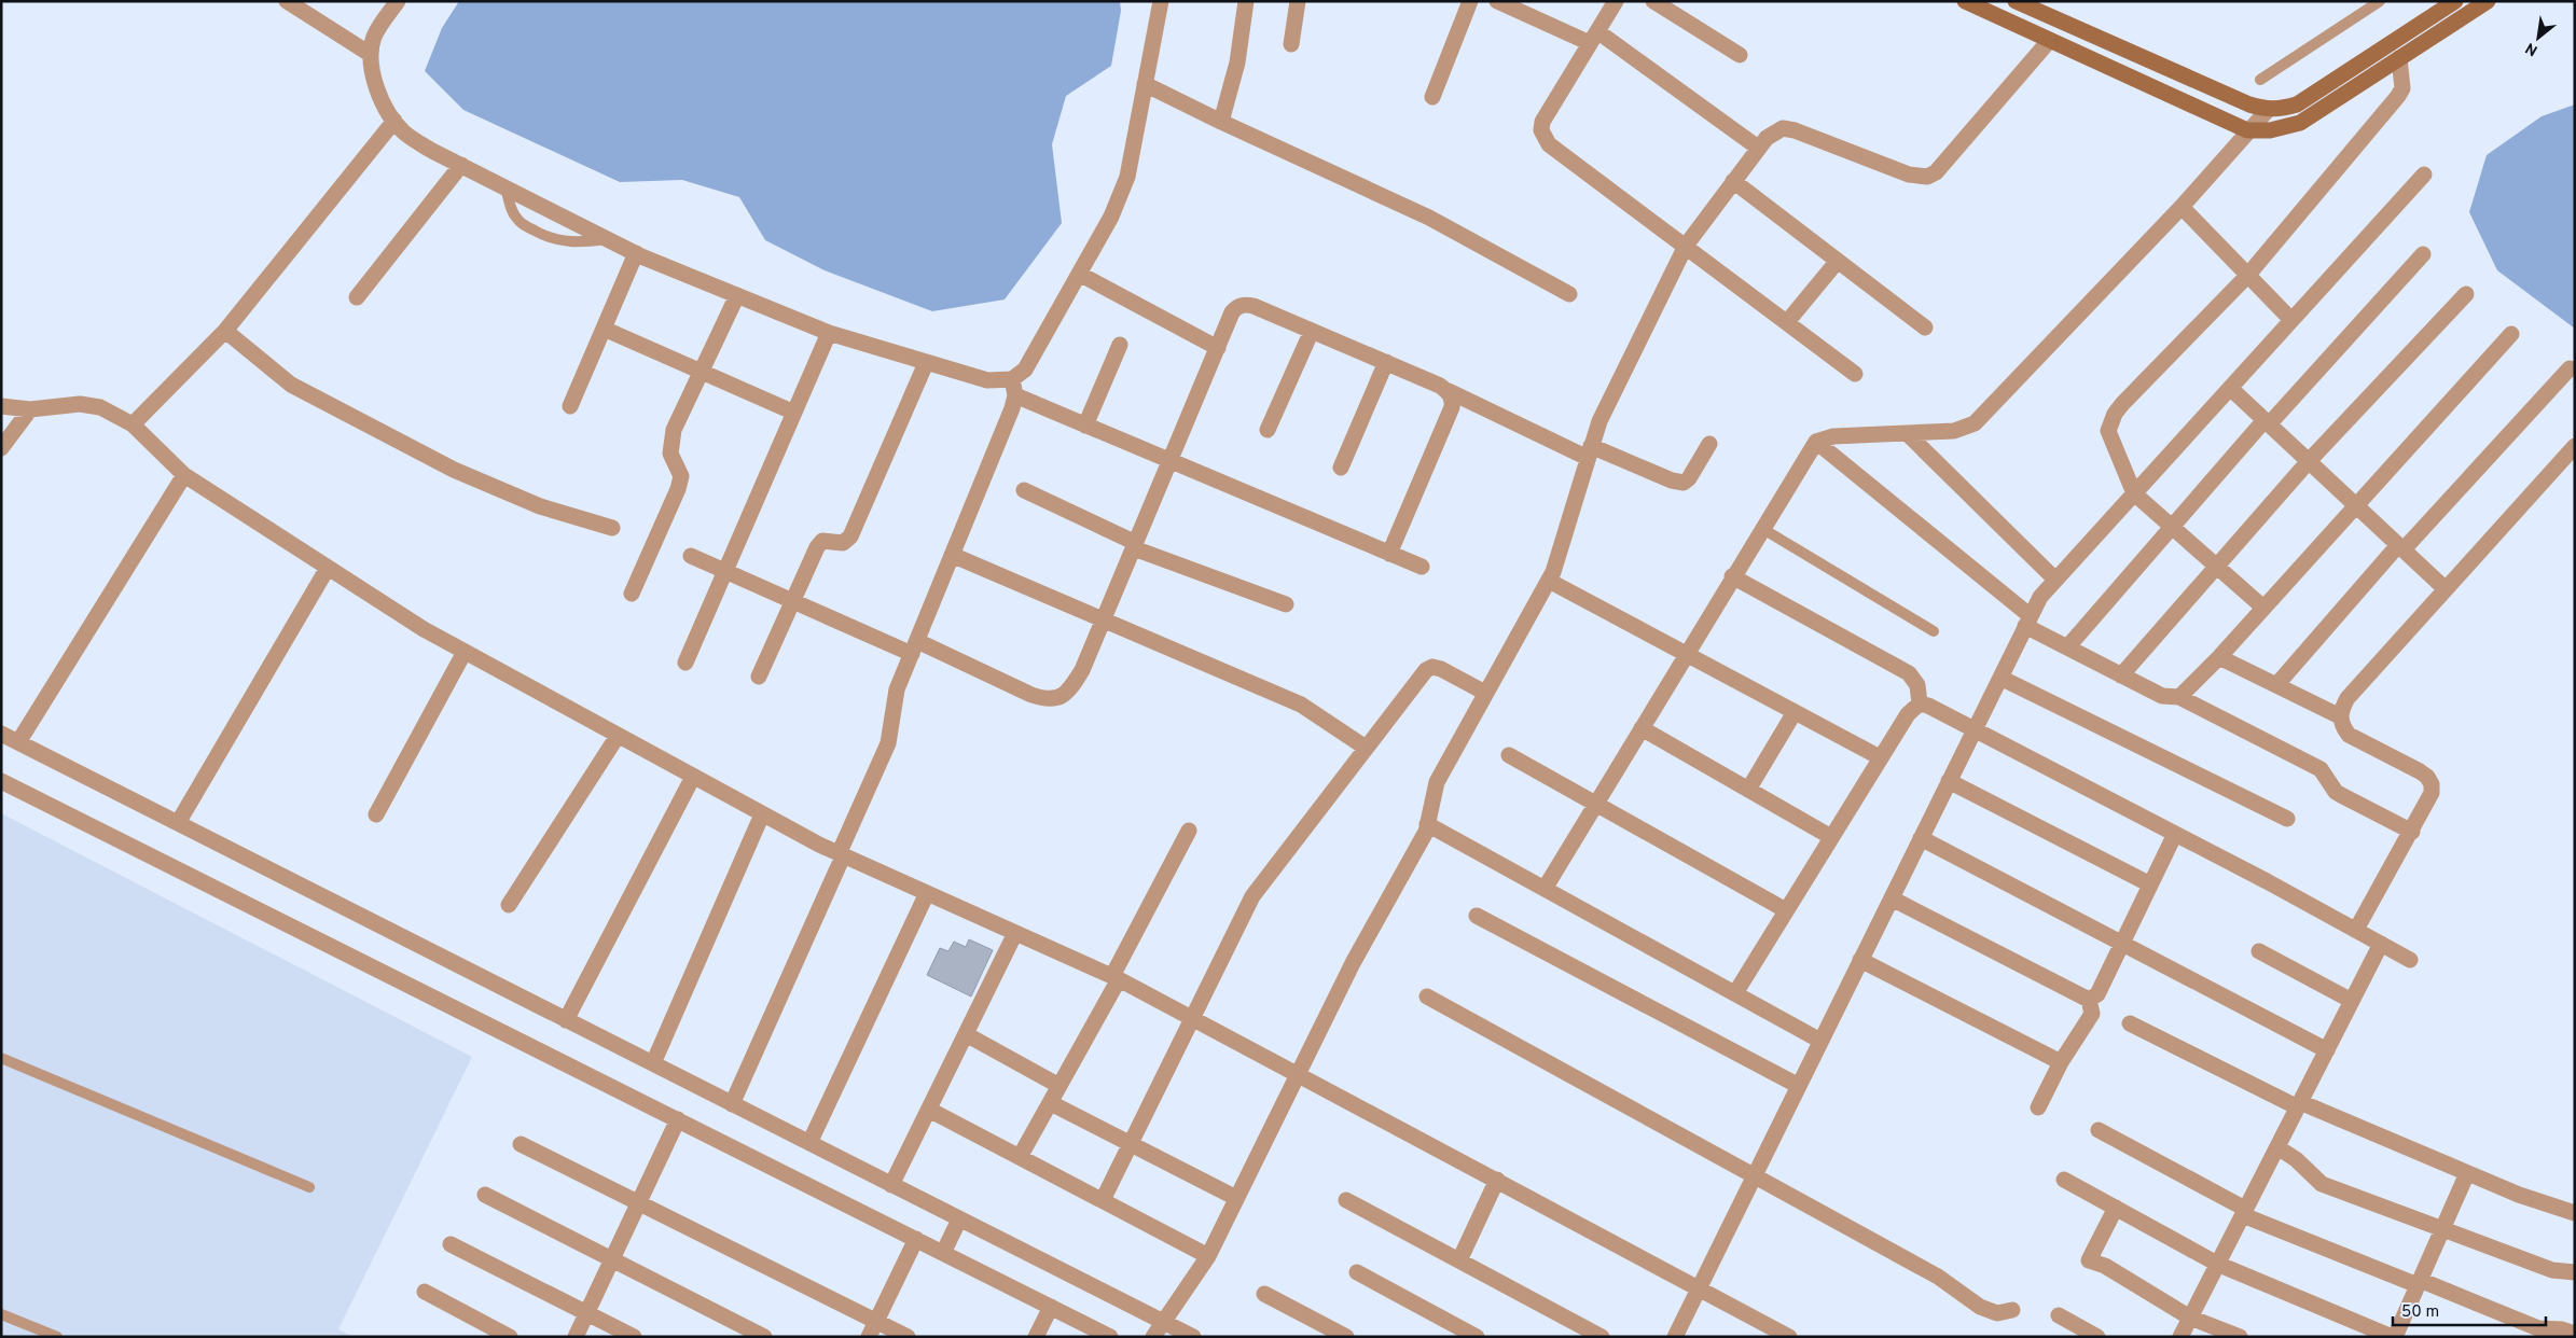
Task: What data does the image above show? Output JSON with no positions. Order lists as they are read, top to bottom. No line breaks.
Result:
{"scale_bar":"50 m","north":"bottom left"}
